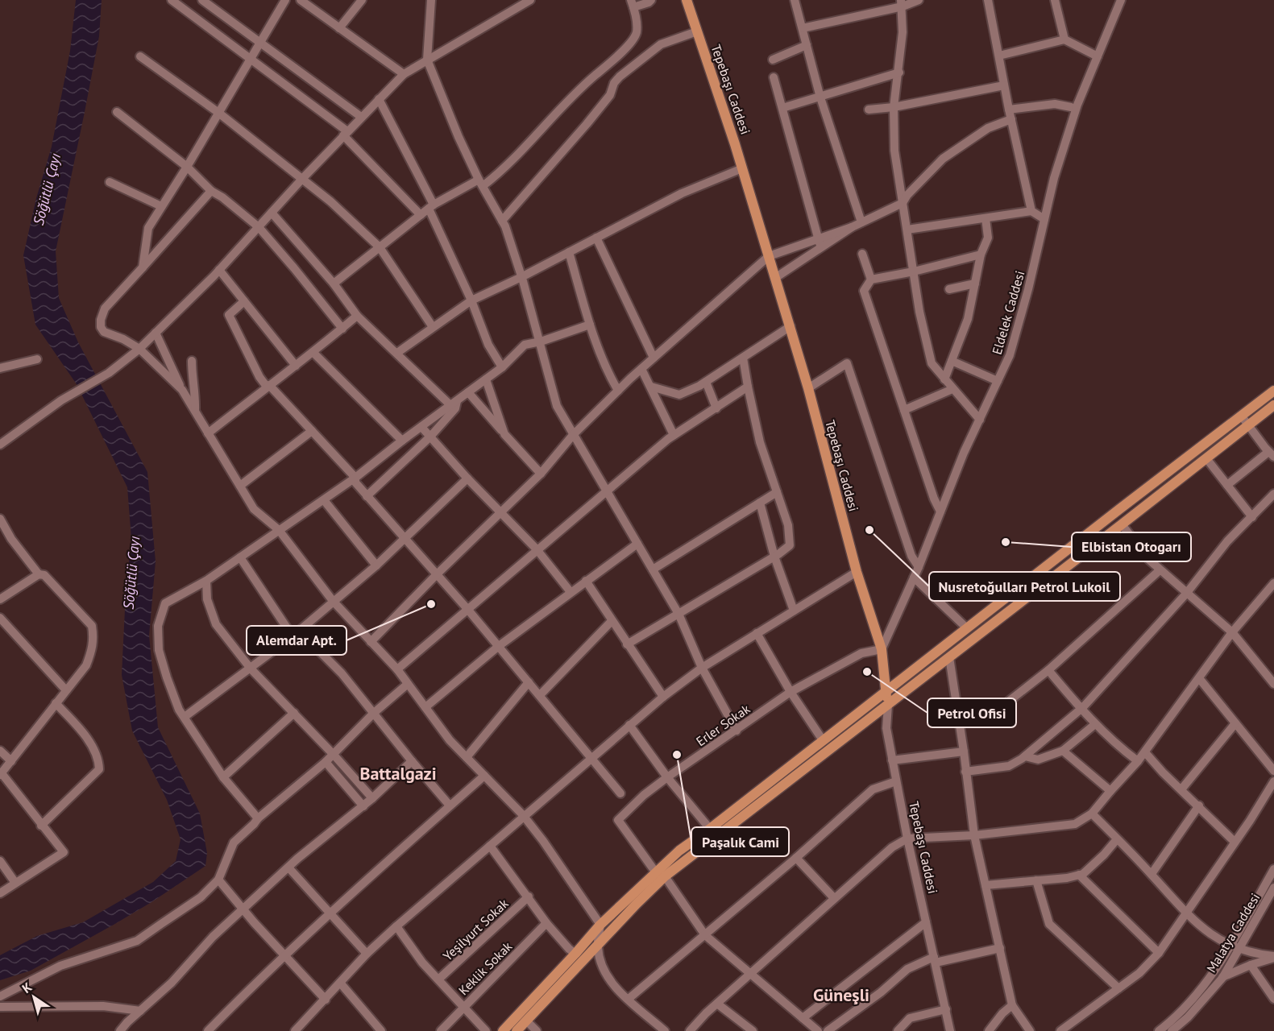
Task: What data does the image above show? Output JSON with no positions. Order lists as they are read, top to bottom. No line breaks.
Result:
{"streets":{"main road":["Tepebaşı Caddesi"],"street":["Eldelek Caddesi","Erler Sokak","Yeşilyurt Sokak","Malatya Caddesi","Keklik Sokak"]},"crossings":[["Tepebaşı Caddesi","Eldelek Caddesi"],["Tepebaşı Caddesi","Erler Sokak"],["Eldelek Caddesi","Erler Sokak"]],"districts":["Battalgazi","Güneşli"],"water":["Söğütlü Çayı"],"places":["Nusretoğulları Petrol Lukoil","Elbistan Otogarı","Alemdar Apt.","Petrol Ofisi","Paşalık Cami"],"north":"top left"}
